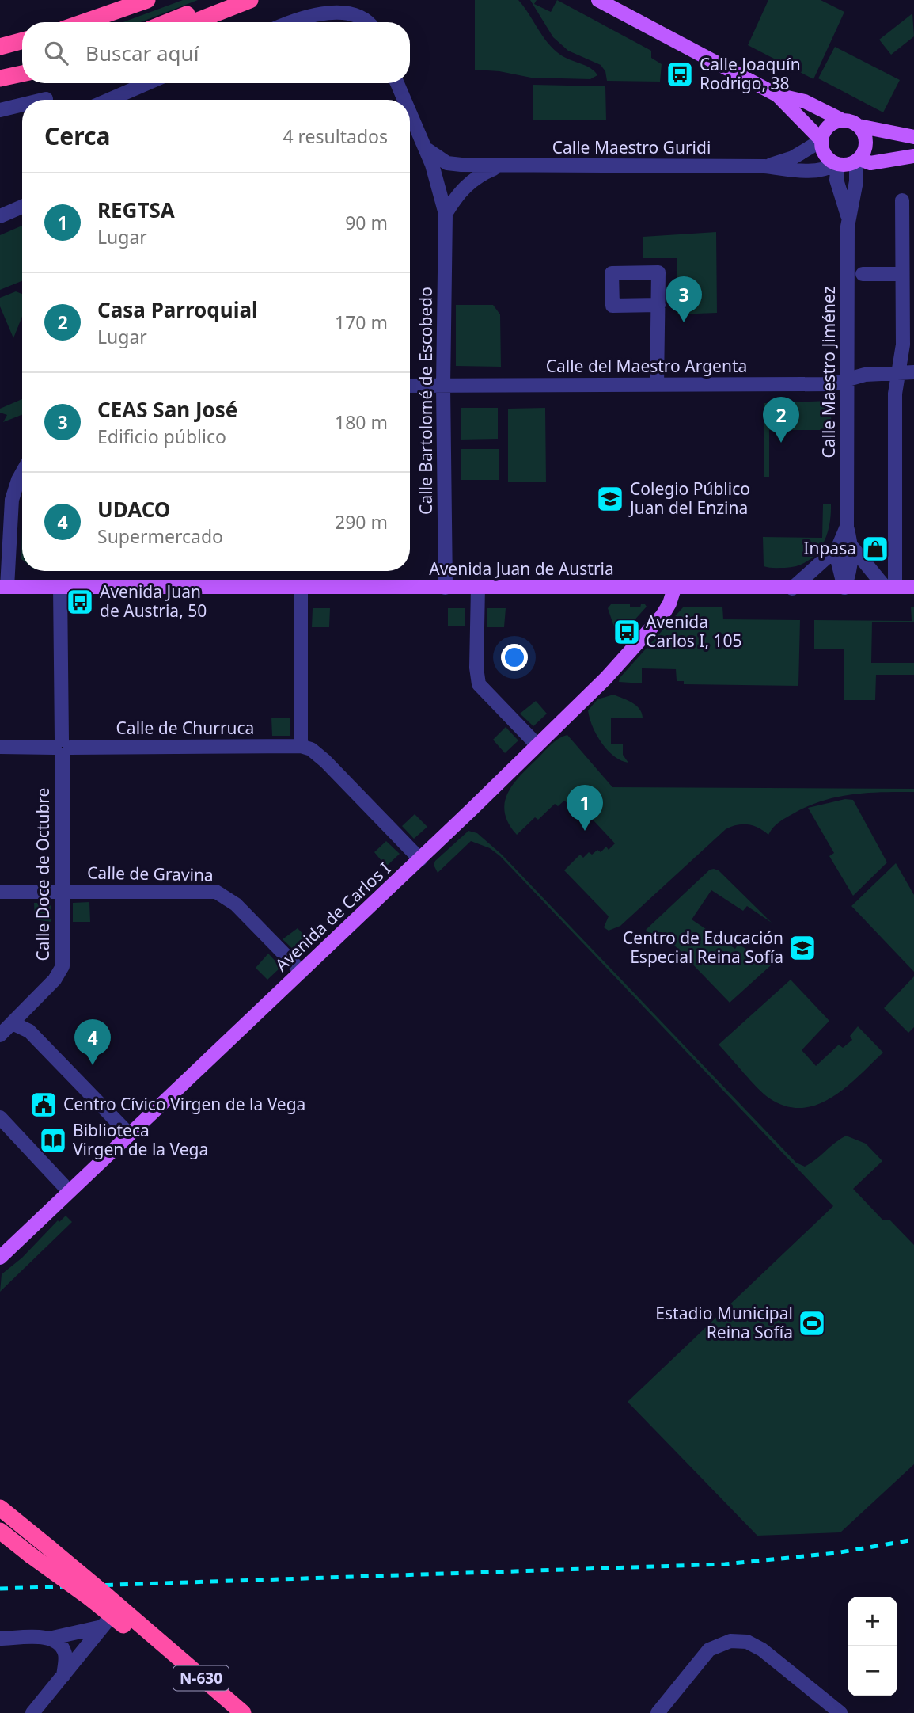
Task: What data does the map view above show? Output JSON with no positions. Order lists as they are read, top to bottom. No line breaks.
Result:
{"streets":{"highway":["N-630"],"main road":["Avenida Juan de Austria","Avenida de Carlos I"],"street":["Calle Maestro Guridi","Calle del Maestro Argenta","Calle Maestro Jiménez","Calle Bartolomé de Escobedo","Calle de Churruca","Calle Doce de Octubre","Calle de Gravina"]},"crossings":[["Calle Maestro Guridi","Calle Maestro Jiménez"],["Calle Maestro Guridi","Calle Bartolomé de Escobedo"],["Calle del Maestro Argenta","Calle Maestro Jiménez"],["Calle del Maestro Argenta","Calle Bartolomé de Escobedo"],["Calle Maestro Jiménez","Avenida Juan de Austria"],["Calle Bartolomé de Escobedo","Avenida Juan de Austria"],["Avenida Juan de Austria","Calle Doce de Octubre"],["Avenida Juan de Austria","Avenida de Carlos I"],["Calle de Churruca","Calle Doce de Octubre"],["Calle Doce de Octubre","Calle de Gravina"],["Calle de Gravina","Avenida de Carlos I"]],"places":{"bus stop":["Calle Joaquín Rodrigo, 38","Avenida Juan de Austria, 50","Avenida Carlos I, 105"],"school or university":["Colegio Público Juan del Enzina","Centro de Educación Especial Reina Sofía"],"shop":["Inpasa"],"public building":["Centro Cívico Virgen de la Vega"],"library":["Biblioteca Virgen de la Vega"],"sports":["Estadio Municipal Reina Sofía"]},"page":{"search":"Buscar aquí","heading":["Cerca","4 resultados"],"list":[{"mark":"1","name":"REGTSA","note":"Lugar","value":"90 m"},{"mark":"2","name":"Casa Parroquial","note":"Lugar","value":"170 m"},{"mark":"3","name":"CEAS San José","note":"Edificio público","value":"180 m"},{"mark":"4","name":"UDACO","note":"Supermercado","value":"290 m"}],"pins":["3","2","1","4"],"map_buttons":["+","−"]}}
